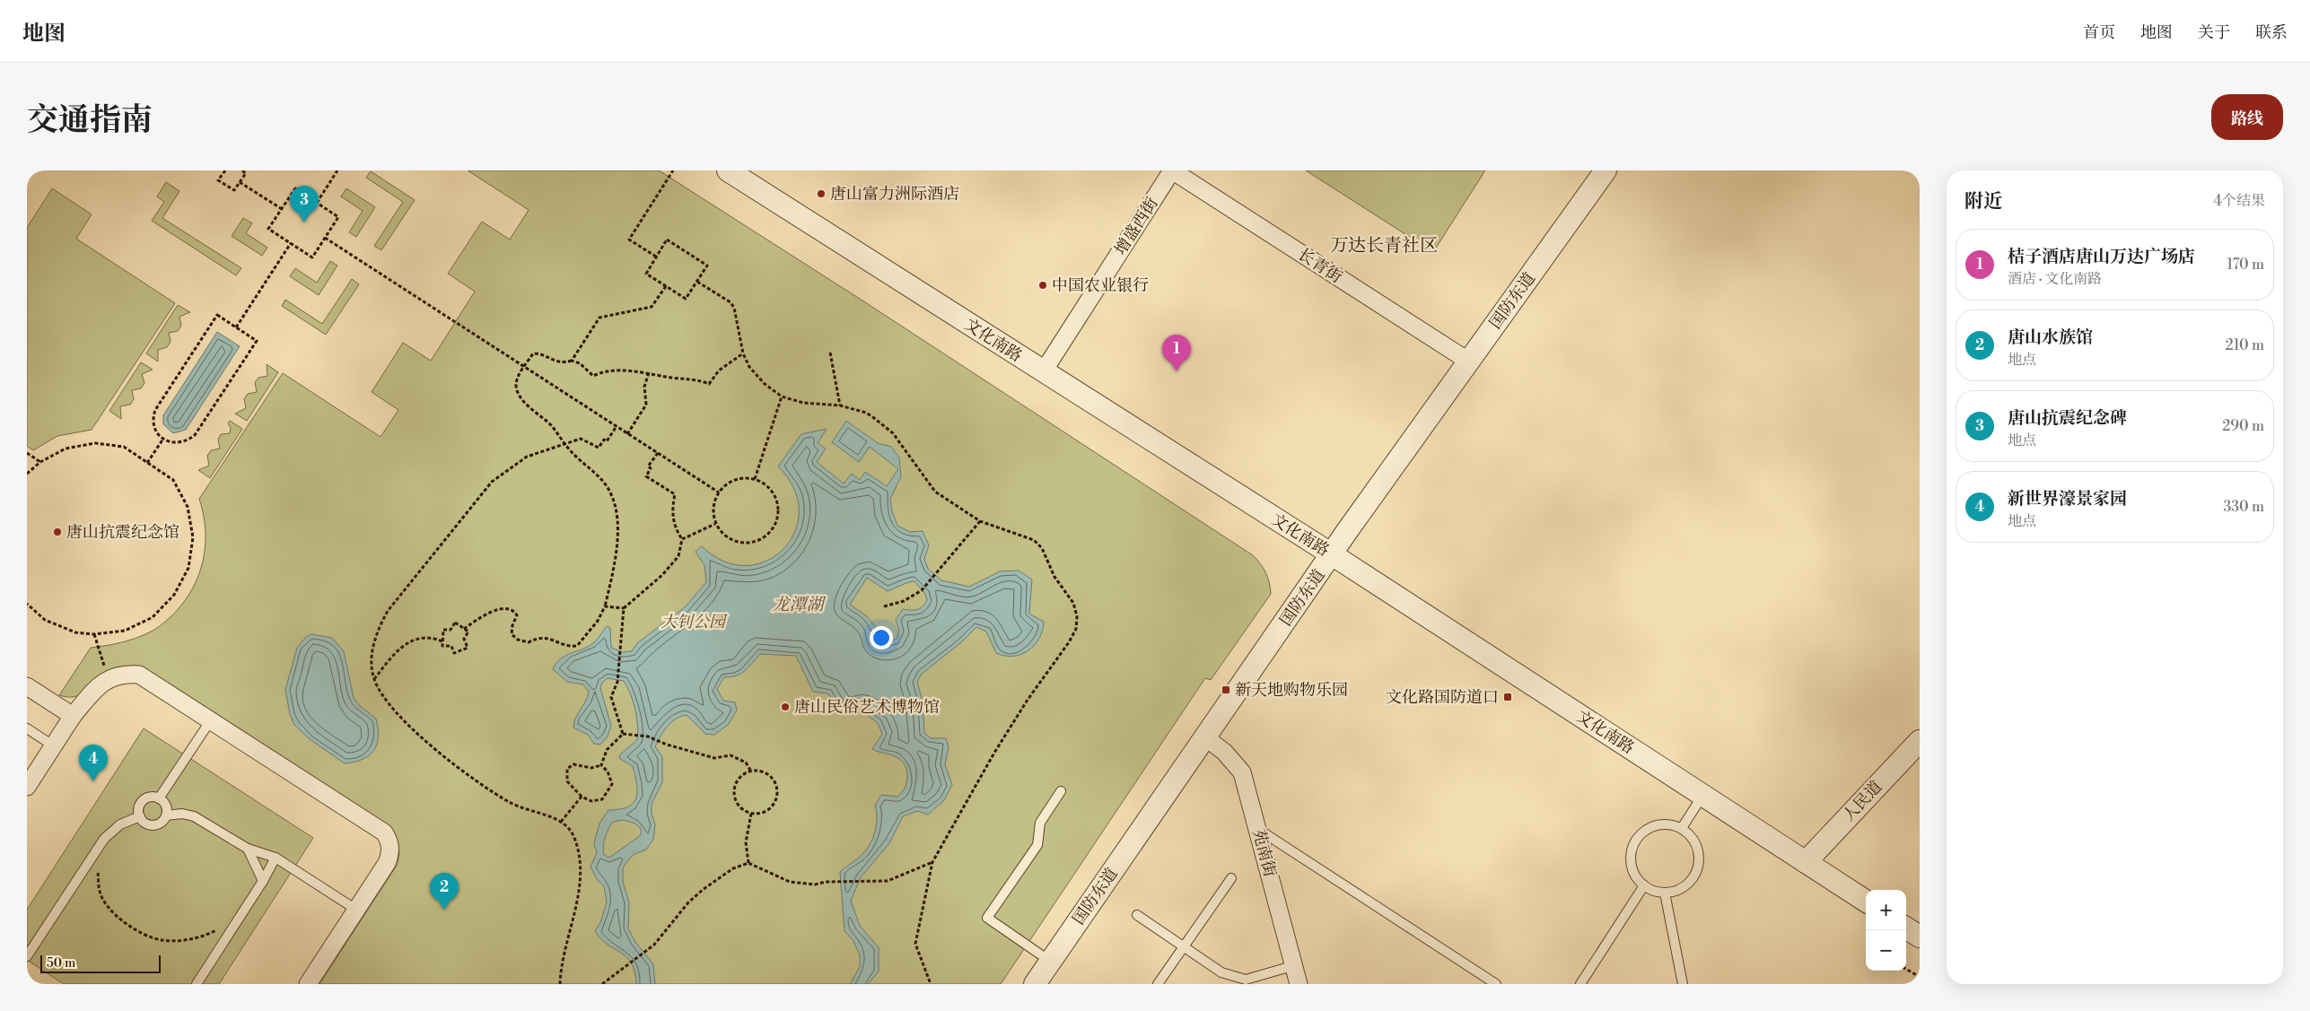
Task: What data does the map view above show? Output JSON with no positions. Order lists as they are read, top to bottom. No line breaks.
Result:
{"streets":{"street":["增盛西街","长青街","国防东道","文化南路","人民道","苑南街"]},"crossings":[["增盛西街","长青街"],["增盛西街","文化南路"],["长青街","国防东道"],["国防东道","文化南路"],["国防东道","苑南街"],["文化南路","人民道"]],"districts":["万达长青社区"],"water":["龙潭湖"],"parks":["大钊公园"],"places":{"other":["唐山富力洲际酒店","中国农业银行","唐山抗震纪念馆","唐山民俗艺术博物馆"],"transit":["新天地购物乐园","文化路国防道口"]},"scale_bar":"50 m","page":{"header":"地图","nav":["首页","地图","关于","联系"],"title":"交通指南","buttons":"路线","heading":["附近","4个结果"],"pins":["3","1","4","2"],"list":[{"mark":"1","name":"桔子酒店唐山万达广场店","note":"酒店 · 文化南路","value":"170 m"},{"mark":"2","name":"唐山水族馆","note":"地点","value":"210 m"},{"mark":"3","name":"唐山抗震纪念碑","note":"地点","value":"290 m"},{"mark":"4","name":"新世界濠景家园","note":"地点","value":"330 m"}],"map_buttons":["+","−"],"scale":"50 m"}}
